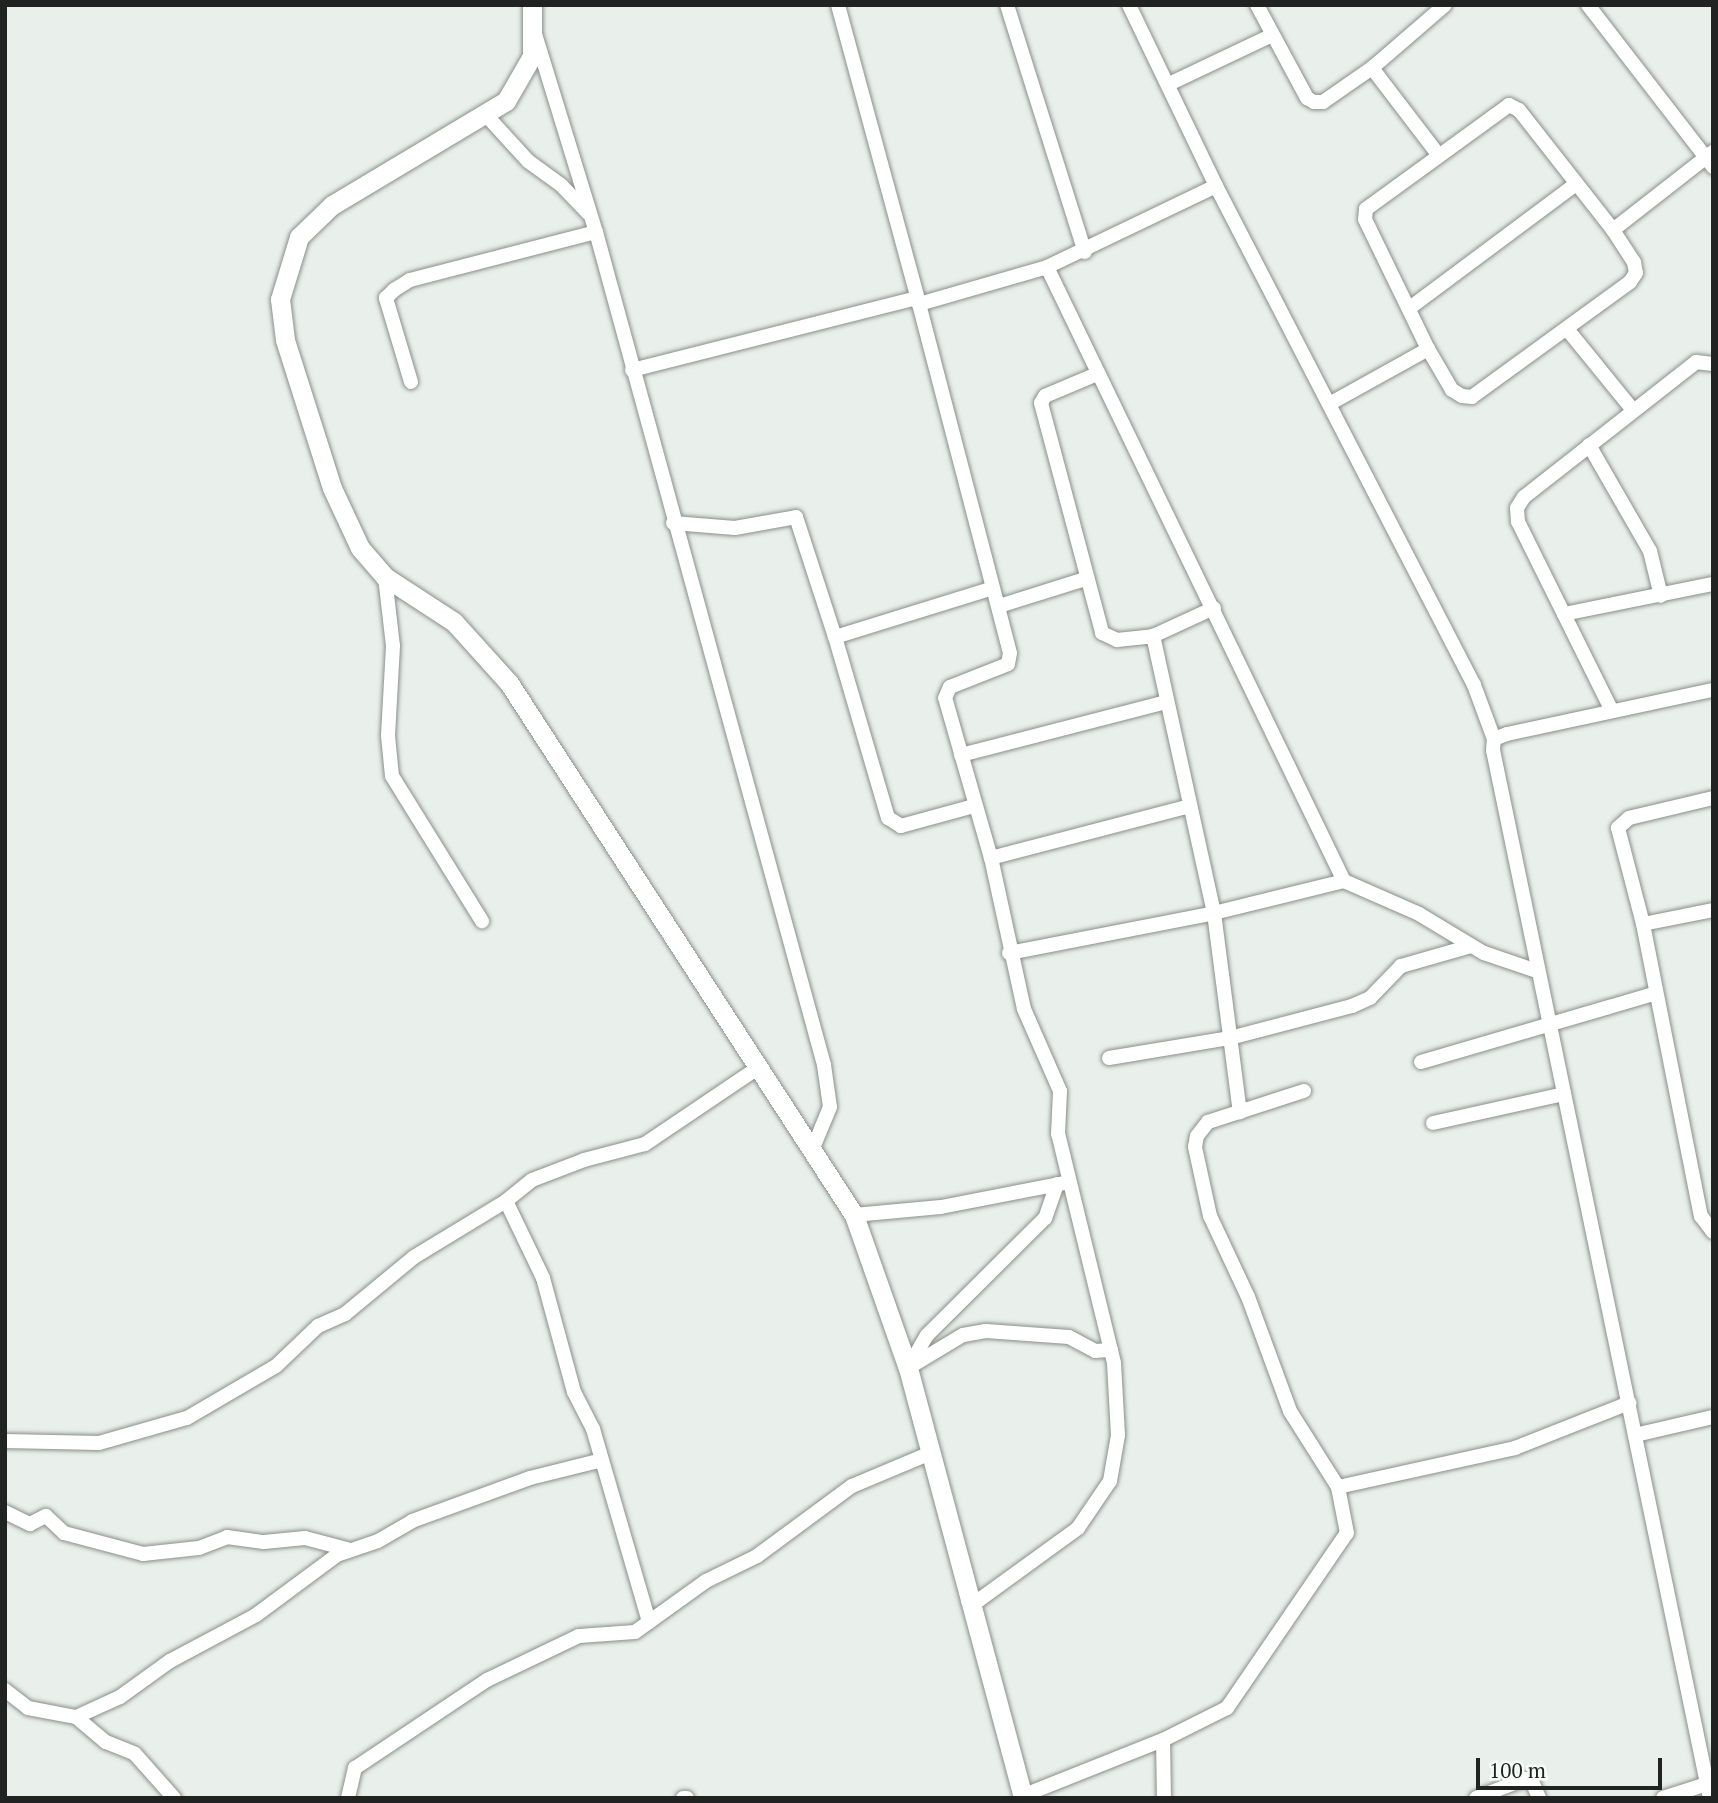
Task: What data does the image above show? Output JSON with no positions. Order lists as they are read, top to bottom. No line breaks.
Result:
{"scale_bar":"100 m"}
